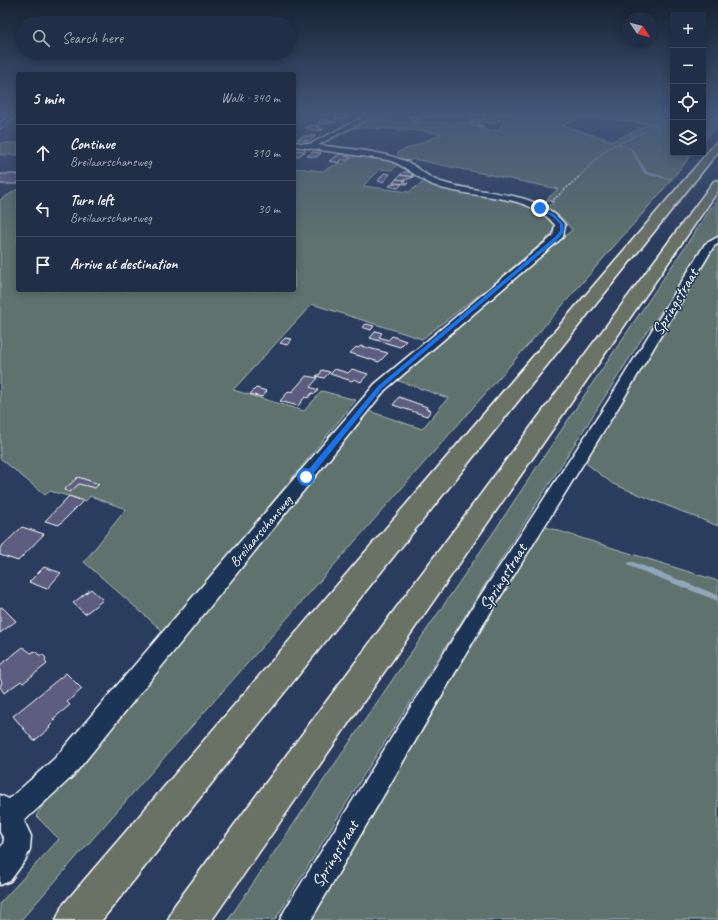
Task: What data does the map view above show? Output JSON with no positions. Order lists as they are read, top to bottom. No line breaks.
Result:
{"streets":{"street":["Springstraat","Breilaarschansweg"]},"north":"bottom right","page":{"map_buttons":["+","−"],"search":"Search here","heading":["5 min","Walk · 340 m"],"list":[["Continue","Breilaarschansweg","310 m"],["Turn left","Breilaarschansweg","30 m"],"Arrive at destination"]}}
